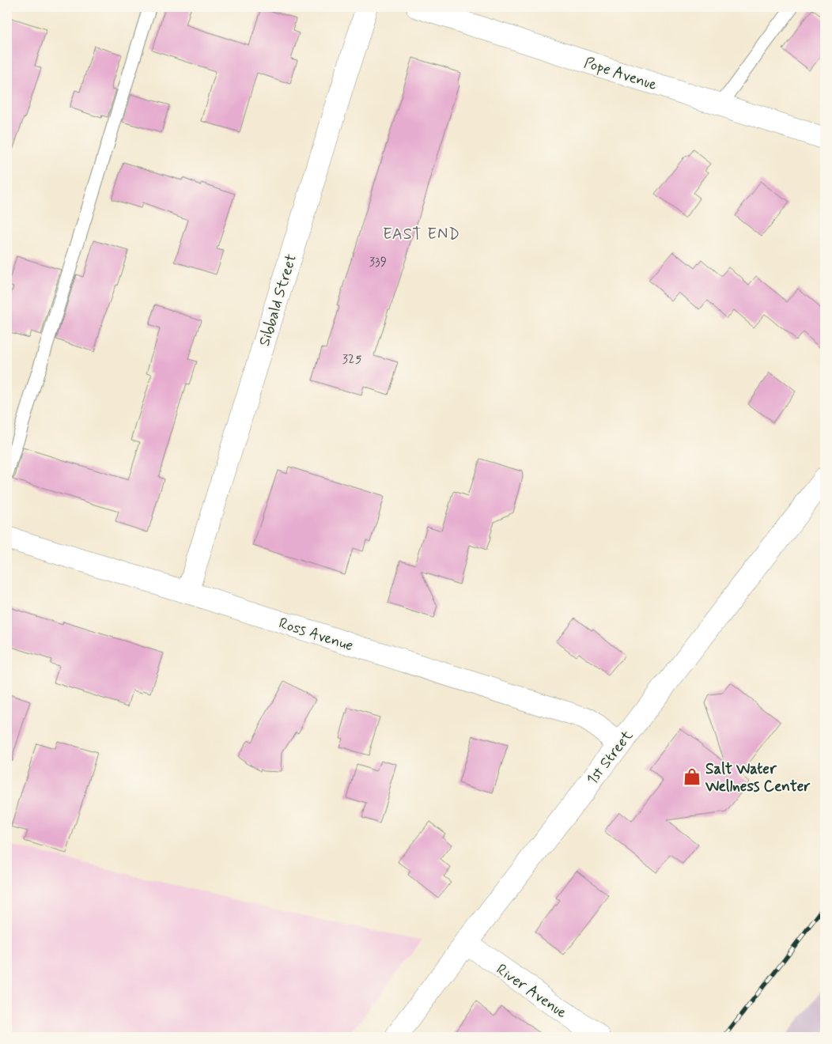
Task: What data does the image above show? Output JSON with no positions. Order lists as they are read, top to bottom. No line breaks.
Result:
{"streets":{"street":["Pope Avenue","Sibbald Street","Ross Avenue","1st Street","River Avenue"]},"crossings":[["Sibbald Street","Ross Avenue"],["Ross Avenue","1st Street"],["1st Street","River Avenue"]],"districts":["EAST END"],"places":{"shop":["Salt Water Wellness Center"]},"house_numbers":["339","325"]}
